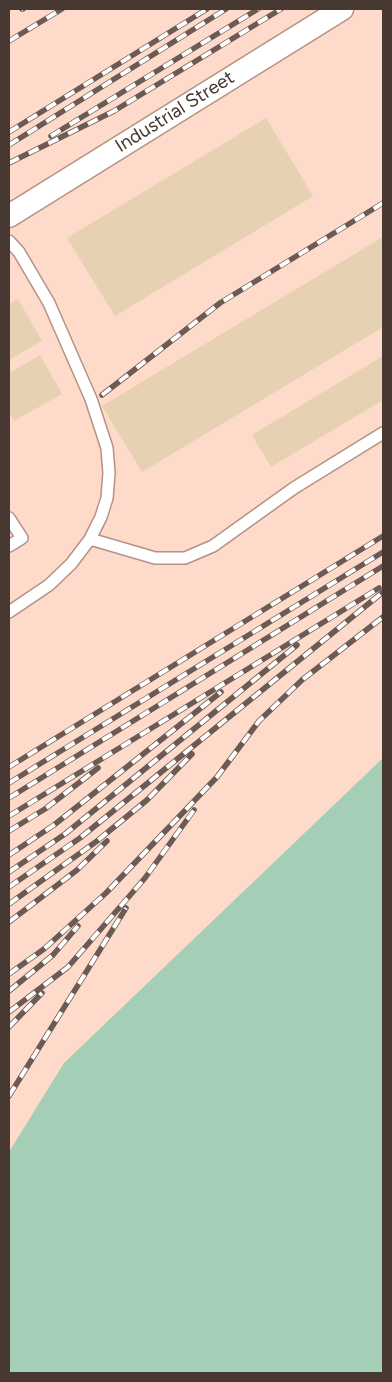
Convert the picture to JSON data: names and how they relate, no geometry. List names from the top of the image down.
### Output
{
  "streets": {
    "street": ["Industrial Street"]
  }
}
